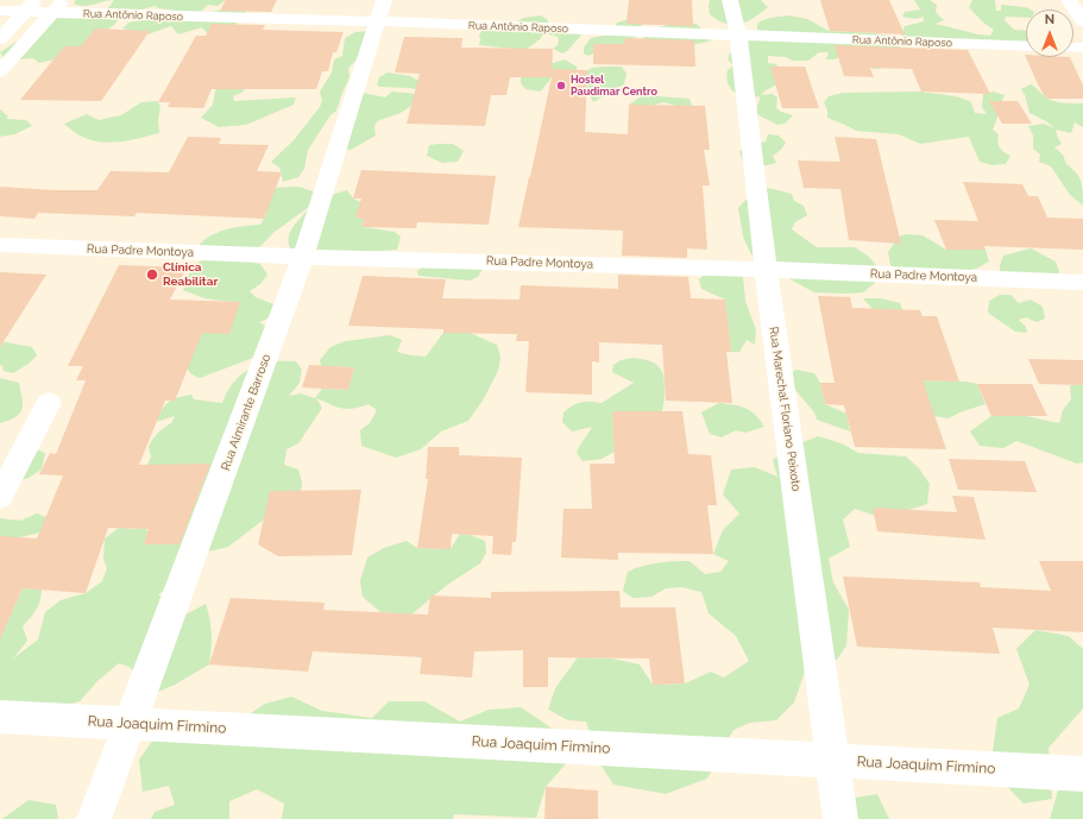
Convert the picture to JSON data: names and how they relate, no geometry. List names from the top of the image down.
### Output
{
  "streets": {
    "street": [
      "Rua Antônio Raposo",
      "Rua Padre Montoya",
      "Rua Marechal Floriano Peixoto",
      "Rua Almirante Barroso",
      "Rua Joaquim Firmino"
    ]
  },
  "crossings": [
    ["Rua Antônio Raposo", "Rua Marechal Floriano Peixoto"],
    ["Rua Antônio Raposo", "Rua Almirante Barroso"],
    ["Rua Padre Montoya", "Rua Marechal Floriano Peixoto"],
    ["Rua Padre Montoya", "Rua Almirante Barroso"],
    ["Rua Marechal Floriano Peixoto", "Rua Joaquim Firmino"],
    ["Rua Almirante Barroso", "Rua Joaquim Firmino"]
  ],
  "places": ["Hostel Paudimar Centro", "Clínica Reabilitar"],
  "north": "top"
}
